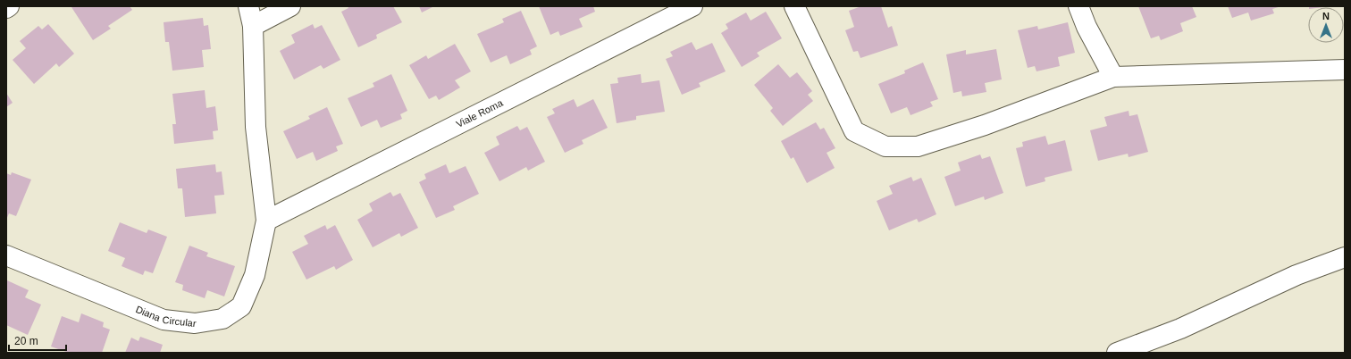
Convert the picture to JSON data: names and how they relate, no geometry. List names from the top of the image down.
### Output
{
  "streets": {
    "street": ["Viale Roma", "Diana Circular"]
  },
  "crossings": [
    ["Viale Roma", "Diana Circular"]
  ],
  "scale_bar": "20 m",
  "north": "top"
}
